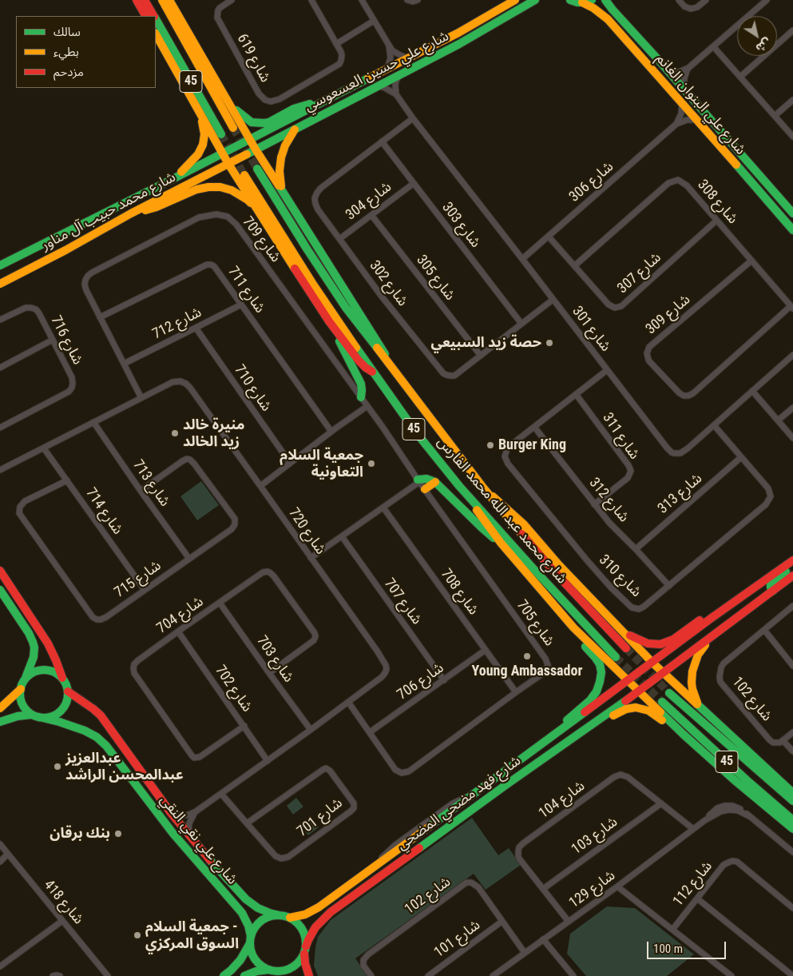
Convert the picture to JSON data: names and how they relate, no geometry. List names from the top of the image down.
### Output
{
  "streets": {
    "street": [
      "شارع 619",
      "شارع علي حسين العسعوسي",
      "45",
      "شارع علي البنوان الغانم",
      "شارع 306",
      "شارع 304",
      "شارع 308",
      "شارع محمد حبيب آل مناور",
      "شارع 303",
      "شارع 709",
      "شارع 307",
      "شارع 305",
      "شارع 302",
      "شارع 711",
      "شارع 309",
      "شارع 712",
      "شارع 301",
      "شارع 716",
      "شارع 710",
      "شارع 311",
      "شارع 713",
      "شارع 313",
      "شارع 312",
      "شارع محمد عبد الله محمد الفارس",
      "شارع 714",
      "شارع 720",
      "شارع 310",
      "شارع 715",
      "شارع 708",
      "شارع 707",
      "شارع 704",
      "شارع 705",
      "شارع 703",
      "شارع 706",
      "شارع 702",
      "شارع 102",
      "شارع 104",
      "شارع فهد مضحي المضحي",
      "شارع 701",
      "شارع 103",
      "شارع علي نقي النقي",
      "شارع 112",
      "شارع 129",
      "شارع 418",
      "شارع 101"
    ]
  },
  "crossings": [
    ["شارع علي حسين العسعوسي", "شارع محمد حبيب آل مناور"],
    ["شارع علي حسين العسعوسي", "شارع 301"],
    ["شارع علي البنوان الغانم", "شارع 306"],
    ["شارع 306", "شارع 307"],
    ["شارع 306", "شارع 301"],
    ["شارع 304", "شارع 303"],
    ["شارع 304", "شارع 305"],
    ["شارع 304", "شارع 302"],
    ["شارع 308", "شارع 307"],
    ["شارع 308", "شارع 309"],
    ["شارع 303", "شارع 302"],
    ["شارع 709", "شارع 711"],
    ["شارع 709", "شارع 712"],
    ["شارع 709", "شارع 720"],
    ["شارع 709", "شارع 705"],
    ["شارع 305", "شارع 302"],
    ["شارع 302", "شارع 301"],
    ["شارع 711", "شارع 712"],
    ["شارع 712", "شارع 710"],
    ["شارع 301", "شارع 310"],
    ["شارع 311", "شارع 312"],
    ["شارع 311", "شارع 310"],
    ["شارع 713", "شارع 720"],
    ["شارع 713", "شارع 715"],
    ["شارع 313", "شارع 312"],
    ["شارع 313", "شارع 310"],
    ["شارع 312", "شارع 310"],
    ["شارع 714", "شارع 720"],
    ["شارع 714", "شارع 715"],
    ["شارع 720", "شارع 705"],
    ["شارع 720", "شارع 703"],
    ["شارع 720", "شارع 702"],
    ["شارع 720", "شارع 701"],
    ["شارع 720", "شارع علي نقي النقي"],
    ["شارع 708", "شارع 705"],
    ["شارع 708", "شارع 706"],
    ["شارع 707", "شارع 706"],
    ["شارع 704", "شارع 703"],
    ["شارع 704", "شارع 702"],
    ["شارع 705", "شارع 706"],
    ["شارع 102", "شارع 129"],
    ["شارع 102", "شارع 101"],
    ["شارع 104", "شارع 103"],
    ["شارع 104", "شارع 129"],
    ["شارع فهد مضحي المضحي", "شارع علي نقي النقي"]
  ],
  "places": [
    "حصة زيد السبيعي",
    "منيرة خالد زيد الخالد",
    "Burger King",
    "جمعية السلام التعاونية",
    "Young Ambassador",
    "عبدالعزيز عبدالمحسن الراشد",
    "بنك برقان",
    "جمعية السلام - السوق المركزي"
  ],
  "legend": ["سالك", "بطيء", "مزدحم"],
  "scale_bar": "100 m",
  "north": "bottom right"
}
